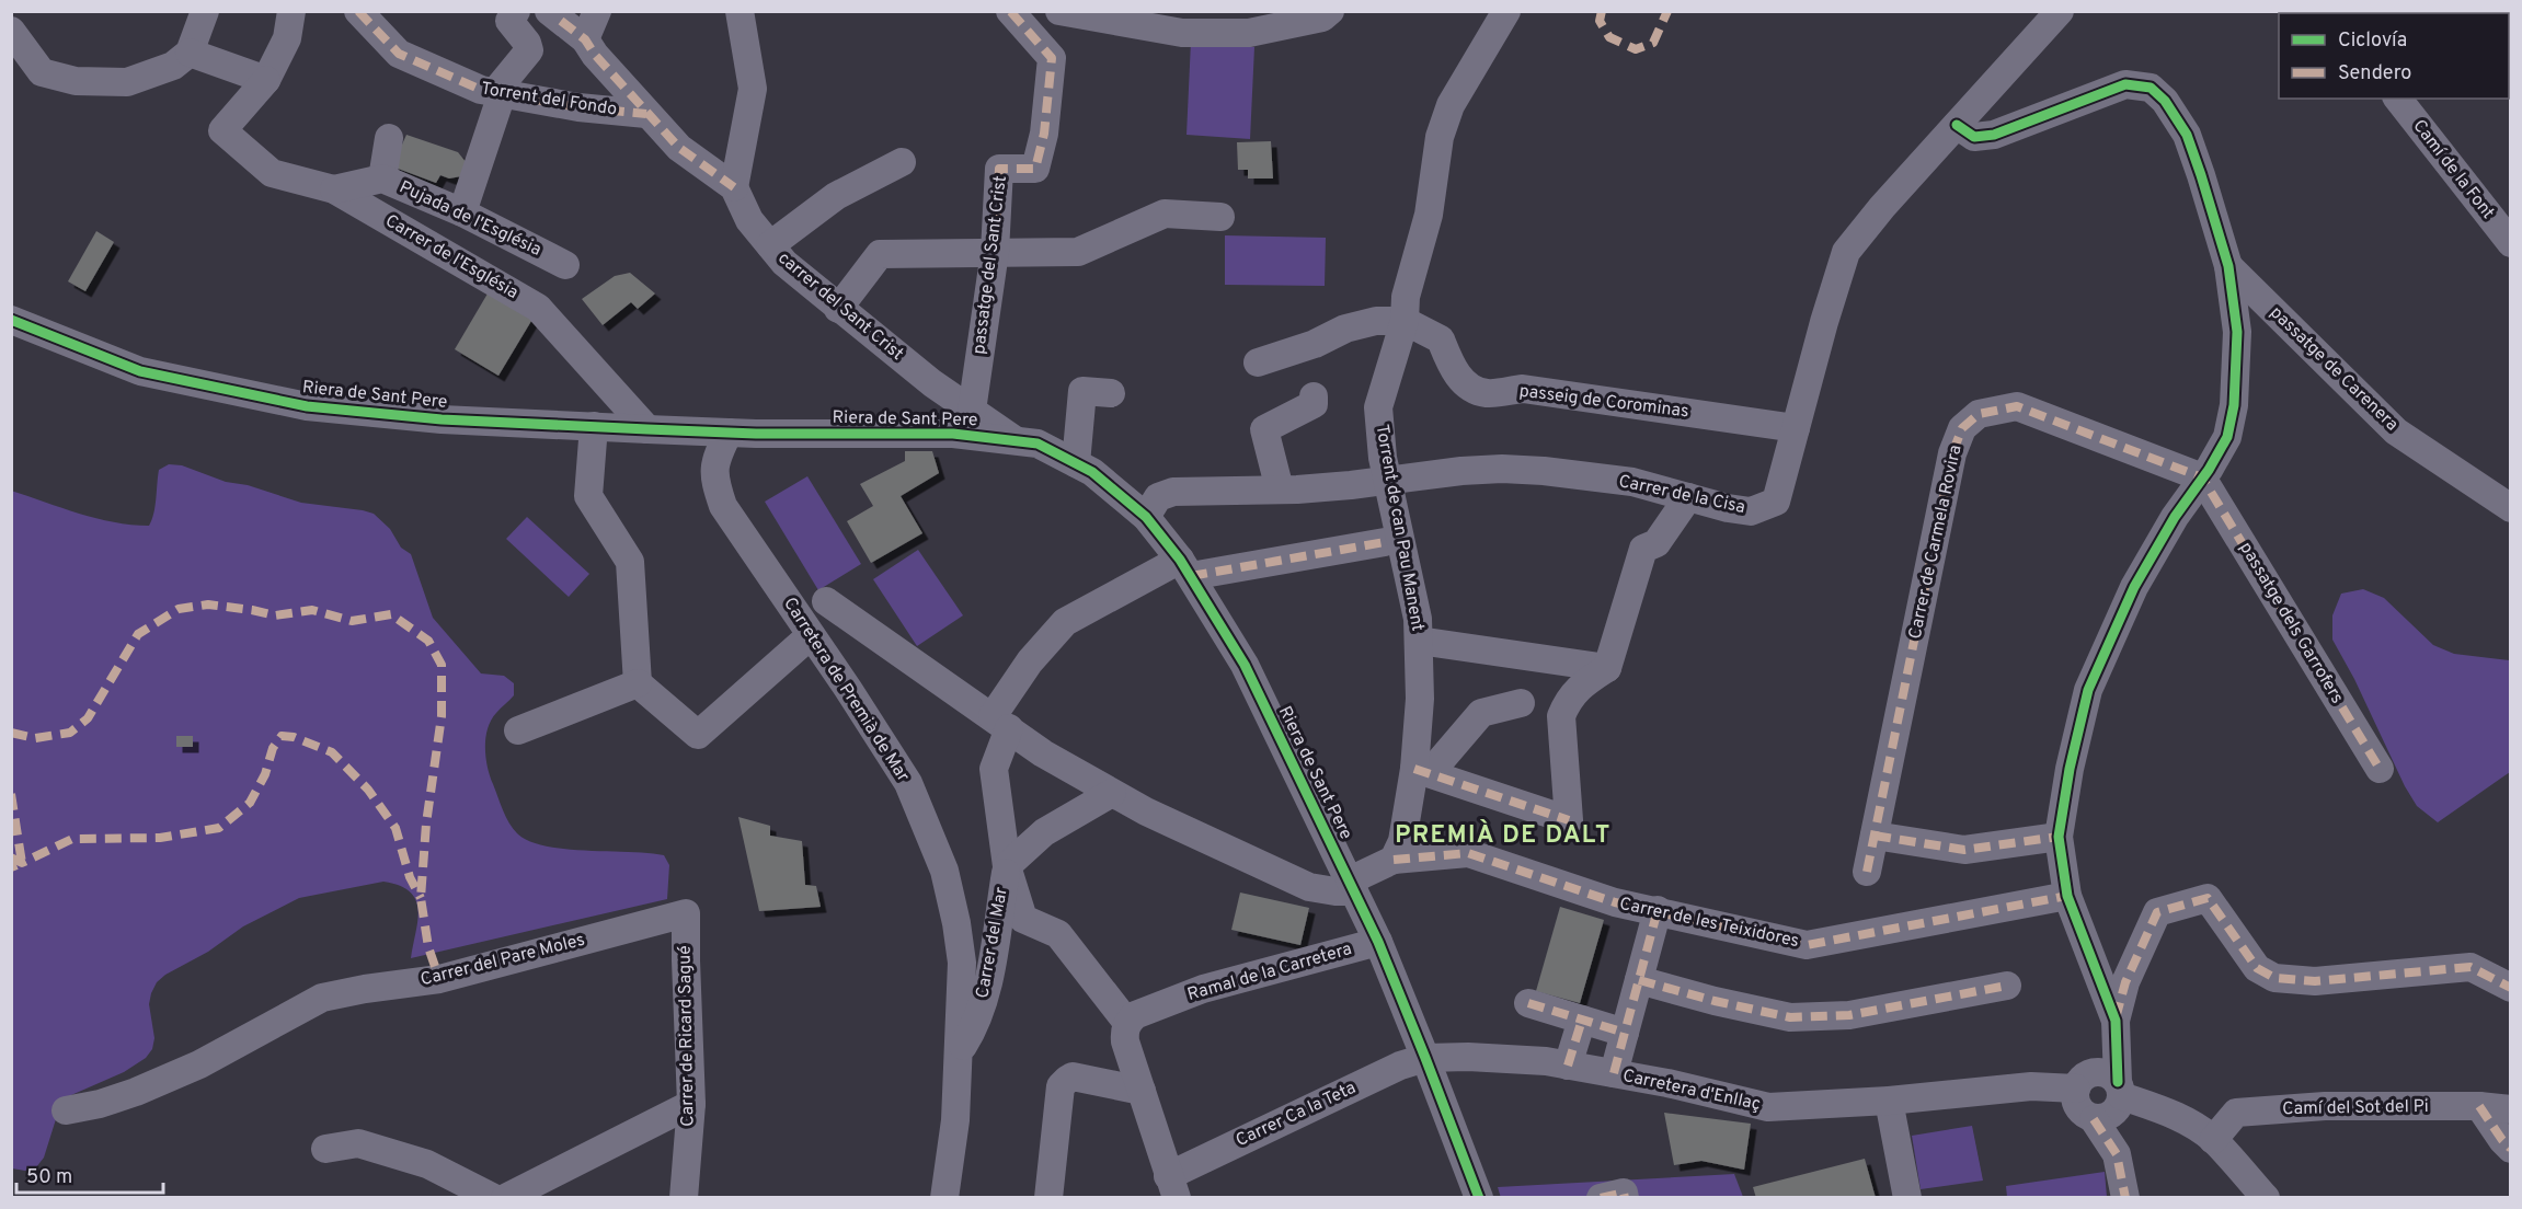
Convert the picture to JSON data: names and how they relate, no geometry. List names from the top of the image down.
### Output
{
  "streets": {
    "street": [
      "Torrent del Fondo",
      "Camí de la Font",
      "Pujada de l'Església",
      "Carrer de l'Església",
      "passatge del Sant Crist",
      "carrer del Sant Crist",
      "passatge de Carenera",
      "Riera de Sant Pere",
      "passeig de Corominas",
      "Carrer de la Cisa",
      "Torrent de can Pau Manent",
      "Carrer de Carmela Rovira",
      "passatge dels Garrofers",
      "Carretera de Premià de Mar",
      "Carrer de les Teixidores",
      "Carrer del Mar",
      "Carrer del Pare Moles",
      "Ramal de la Carretera",
      "Carrer de Ricard Sagué",
      "Carretera d'Enllaç",
      "Camí del Sot del Pi",
      "Carrer Ca la Teta"
    ]
  },
  "crossings": [
    ["Torrent del Fondo", "carrer del Sant Crist"],
    ["Pujada de l'Església", "Carrer de l'Església"],
    ["Carrer de l'Església", "Riera de Sant Pere"],
    ["passatge del Sant Crist", "carrer del Sant Crist"],
    ["carrer del Sant Crist", "Riera de Sant Pere"],
    ["Riera de Sant Pere", "Carrer de la Cisa"],
    ["Riera de Sant Pere", "Carretera de Premià de Mar"],
    ["Riera de Sant Pere", "Carrer del Mar"],
    ["Riera de Sant Pere", "Ramal de la Carretera"],
    ["Riera de Sant Pere", "Carretera d'Enllaç"],
    ["Riera de Sant Pere", "Carrer Ca la Teta"],
    ["passeig de Corominas", "Carrer de la Cisa"],
    ["passeig de Corominas", "Torrent de can Pau Manent"],
    ["Carrer de la Cisa", "Torrent de can Pau Manent"],
    ["Torrent de can Pau Manent", "Carrer de les Teixidores"],
    ["Carrer de Carmela Rovira", "passatge dels Garrofers"],
    ["Carretera de Premià de Mar", "Carrer del Mar"],
    ["Carrer del Pare Moles", "Carrer de Ricard Sagué"],
    ["Carretera d'Enllaç", "Carrer Ca la Teta"]
  ],
  "districts": ["PREMIÀ DE DALT"],
  "legend": ["Ciclovía", "Sendero"],
  "scale_bar": "50 m"
}
